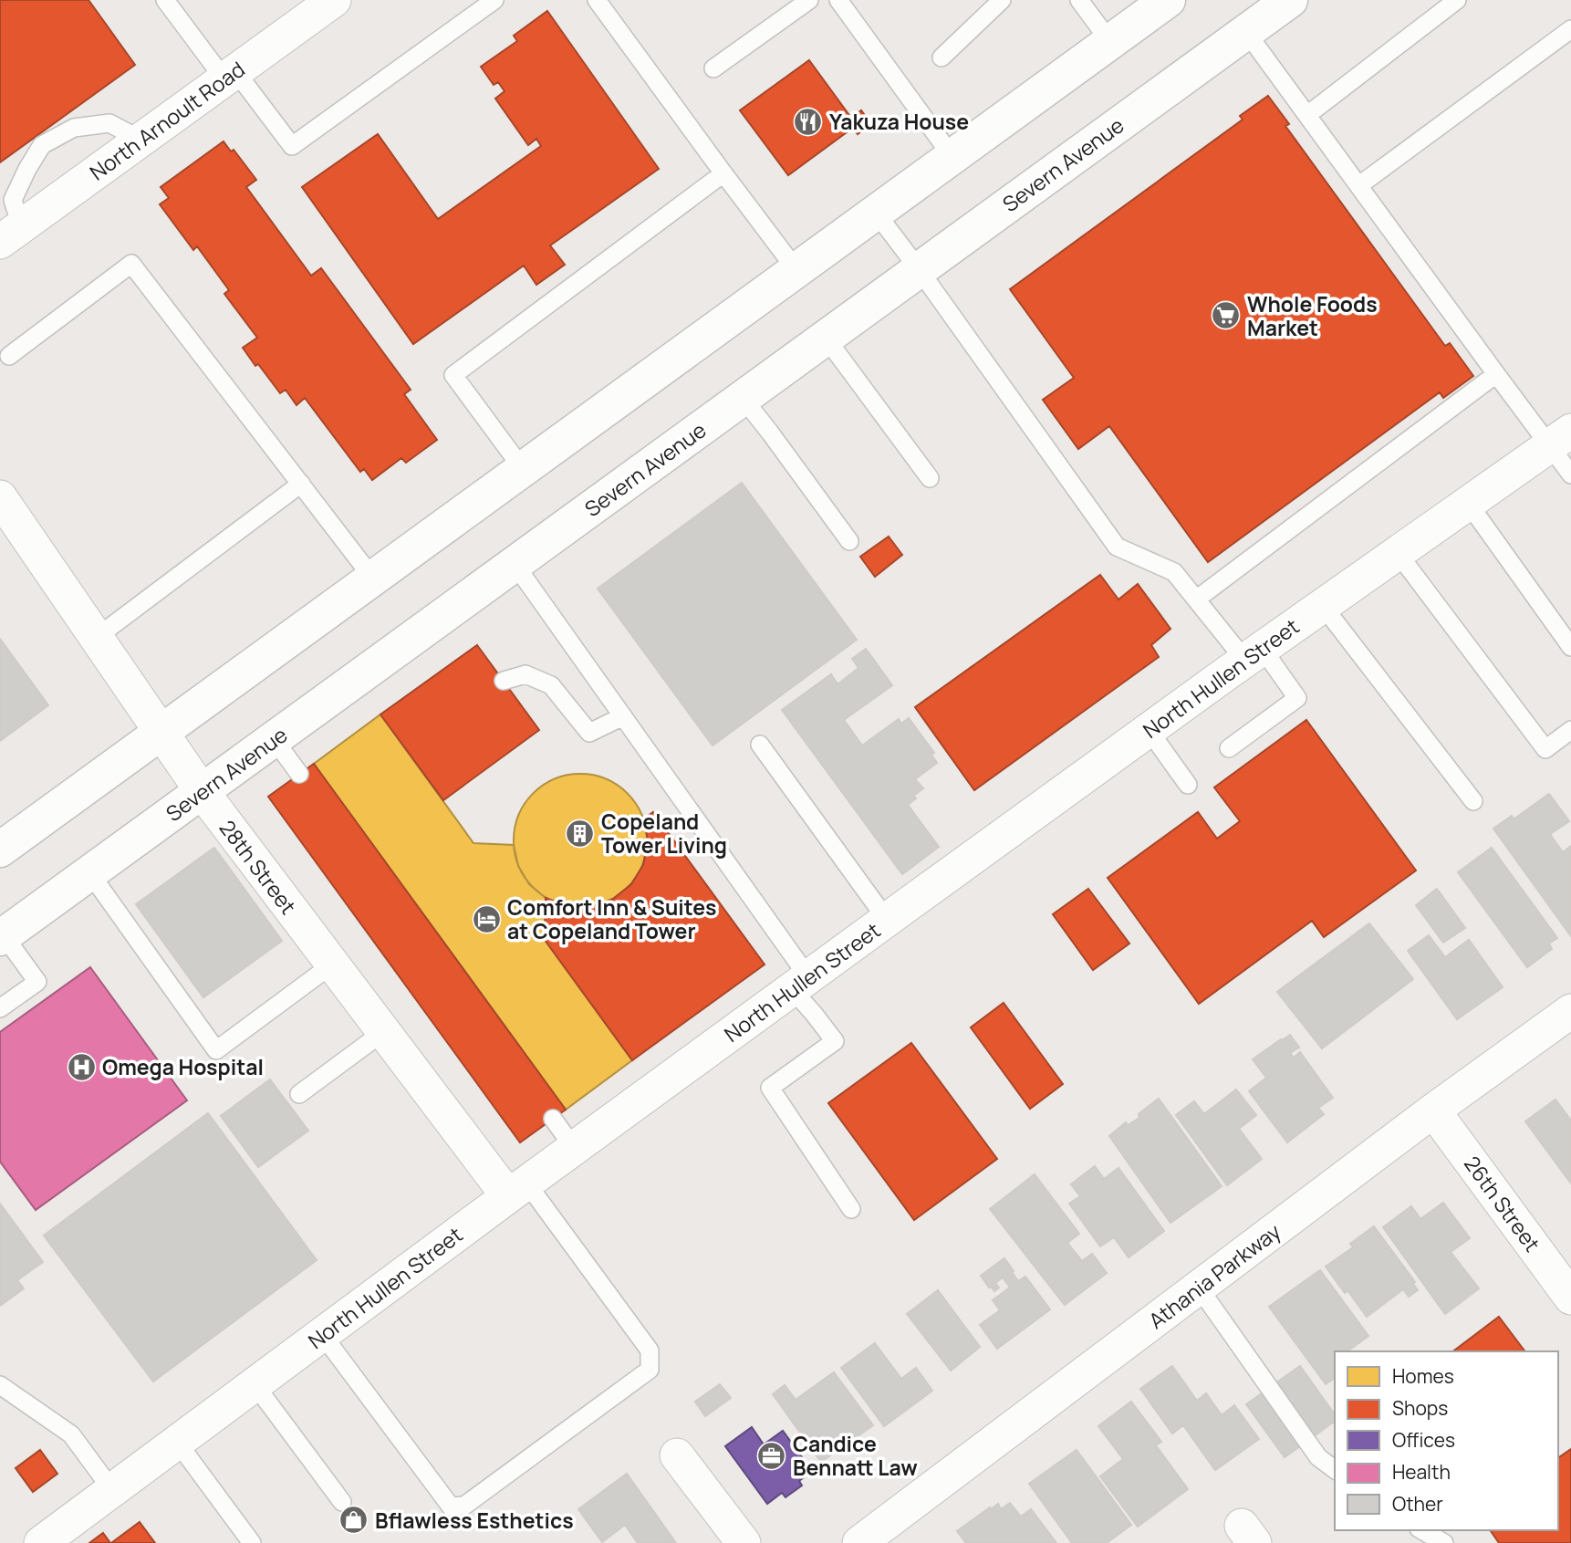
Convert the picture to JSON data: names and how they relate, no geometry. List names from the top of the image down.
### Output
{
  "streets": {
    "street": [
      "North Arnoult Road",
      "Severn Avenue",
      "North Hullen Street",
      "28th Street",
      "26th Street",
      "Athania Parkway"
    ]
  },
  "crossings": [
    ["Severn Avenue", "28th Street"],
    ["North Hullen Street", "28th Street"],
    ["26th Street", "Athania Parkway"]
  ],
  "places": {
    "restaurant": ["Yakuza House"],
    "supermarket": ["Whole Foods Market"],
    "building": ["Copeland Tower Living"],
    "hotel": ["Comfort Inn & Suites at Copeland Tower"],
    "hospital": ["Omega Hospital"],
    "office": ["Candice Bennatt Law"],
    "shop": ["Bflawless Esthetics"]
  },
  "legend": [
    "Homes",
    "Shops",
    "Offices",
    "Health",
    "Other"
  ]
}
